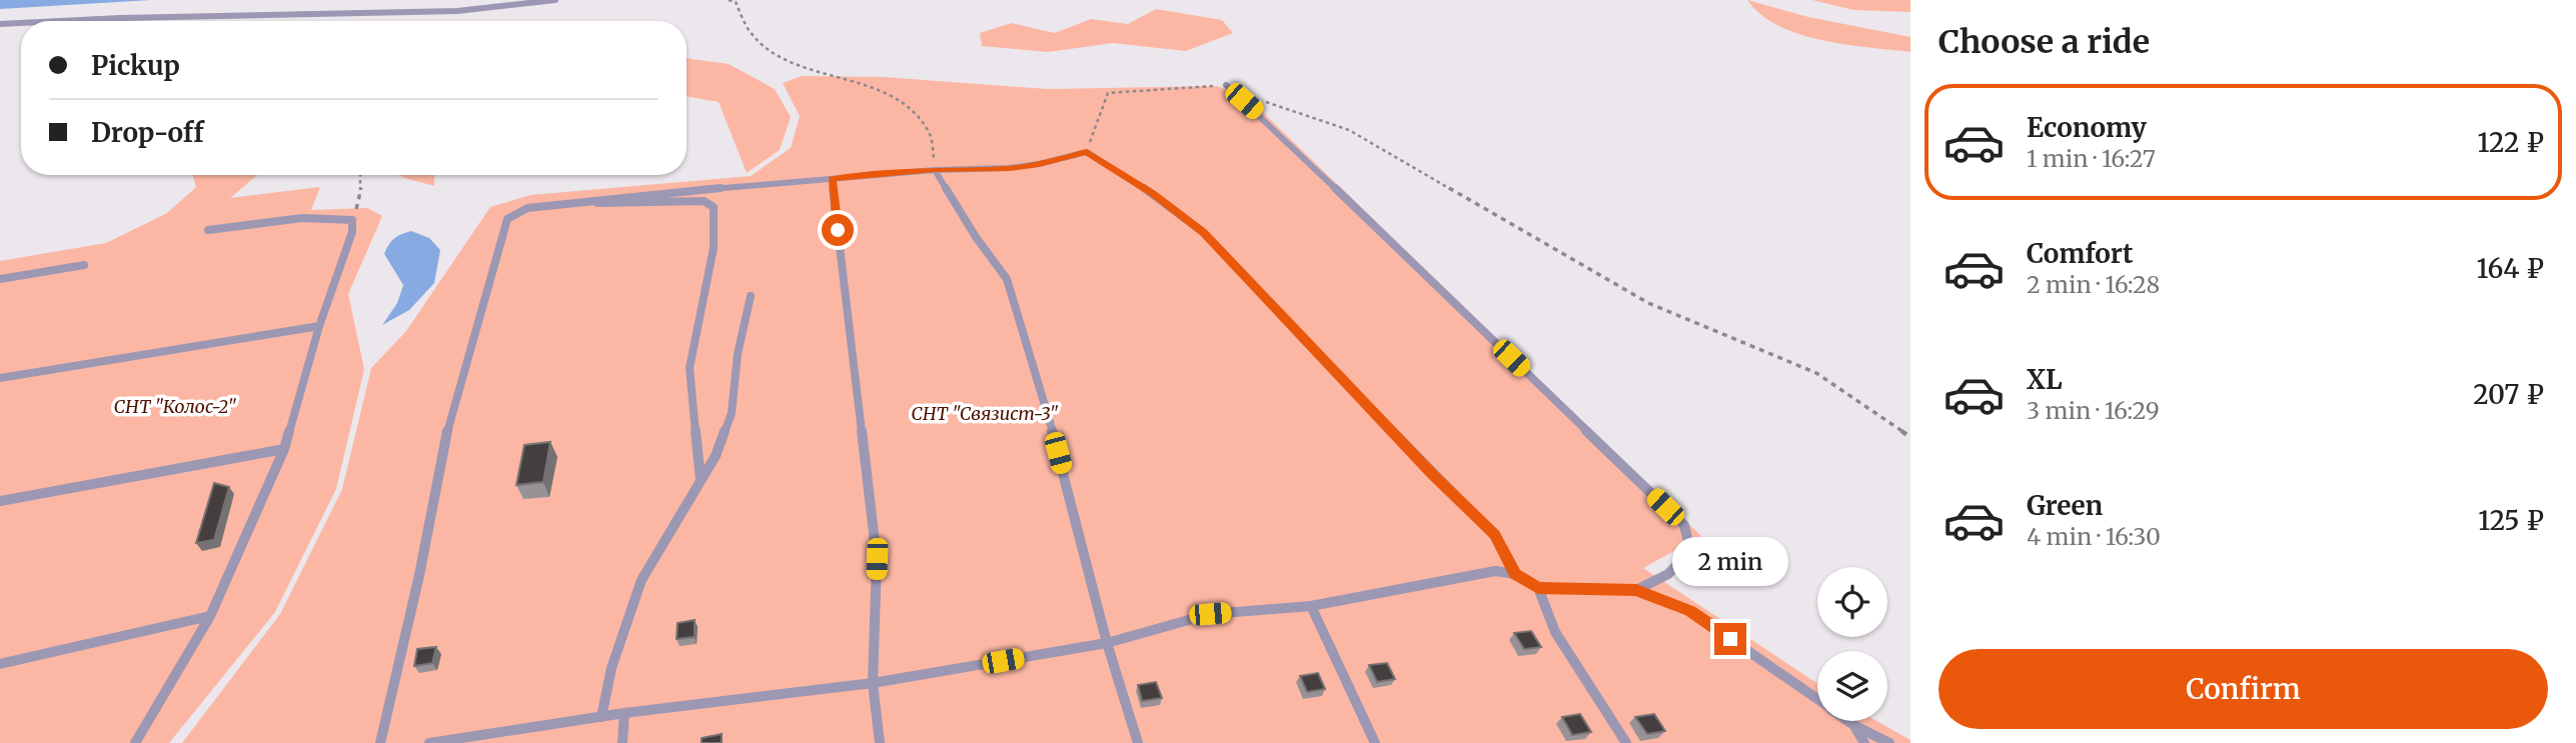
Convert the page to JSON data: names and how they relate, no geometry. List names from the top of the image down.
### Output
{
  "parks": ["СНТ \"Колос-2\"", "СНТ \"Связист-3\""],
  "page": {
    "heading": "Choose a ride",
    "banner": ["Pickup", "Drop-off"],
    "list": [
      {
        "name": "Economy",
        "note": "1 min · 16:27",
        "value": "122 ₽"
      },
      {
        "name": "Comfort",
        "note": "2 min · 16:28",
        "value": "164 ₽"
      },
      {
        "name": "XL",
        "note": "3 min · 16:29",
        "value": "207 ₽"
      },
      {
        "name": "Green",
        "note": "4 min · 16:30",
        "value": "125 ₽"
      }
    ],
    "bubble": "2 min",
    "buttons": "Confirm"
  }
}
